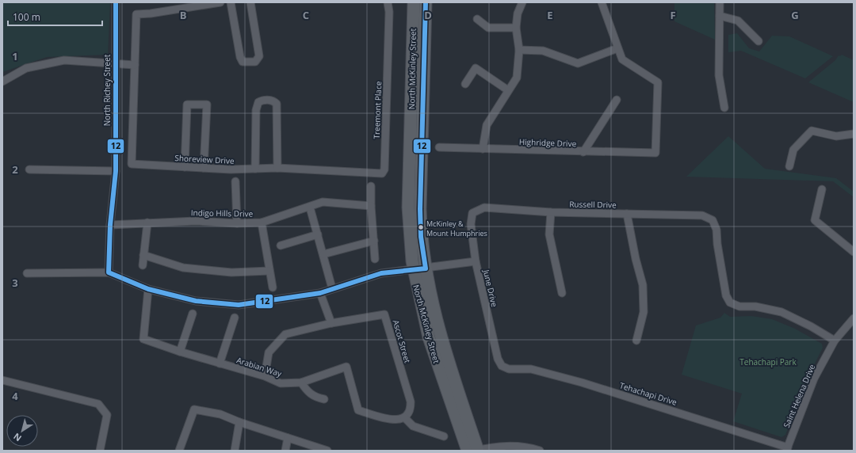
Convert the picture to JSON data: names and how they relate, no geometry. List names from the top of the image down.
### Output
{
  "streets": {
    "main road": ["North McKinley Street"],
    "street": [
      "North Richey Street",
      "Treemont Place",
      "Highridge Drive",
      "Shoreview Drive",
      "Russell Drive",
      "Indigo Hills Drive",
      "June Drive",
      "Ascot Street",
      "Arabian Way",
      "Tehachapi Drive",
      "Saint Helena Drive"
    ]
  },
  "crossings": [
    ["North Richey Street", "Indigo Hills Drive"],
    ["Treemont Place", "Shoreview Drive"],
    ["Russell Drive", "June Drive"],
    ["Russell Drive", "Saint Helena Drive"],
    ["June Drive", "Tehachapi Drive"],
    ["Ascot Street", "Arabian Way"],
    ["Tehachapi Drive", "Saint Helena Drive"]
  ],
  "parks": ["Tehachapi Park"],
  "places": ["McKinley & Mount Humphries"],
  "lines": ["transit line 12"],
  "scale_bar": "100 m",
  "north": "bottom left",
  "grid": {
    "columns": [
      "B",
      "C",
      "D",
      "E",
      "F",
      "G"
    ],
    "rows": [
      "1",
      "2",
      "3",
      "4"
    ]
  }
}
